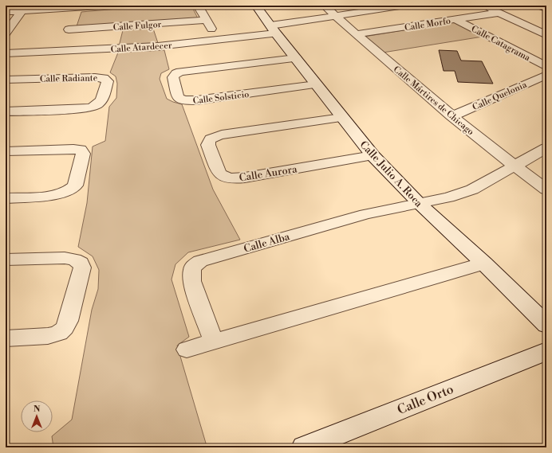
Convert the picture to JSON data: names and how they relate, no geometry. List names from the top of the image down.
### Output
{
  "streets": {
    "street": [
      "Calle Morfo",
      "Calle Fulgor",
      "Calle Catagrama",
      "Calle Atardecer",
      "Calle Radiante",
      "Calle Quelonia",
      "Calle Solsticio",
      "Calle Mártires de Chicago",
      "Calle Aurora",
      "Calle Julio A. Roca",
      "Calle Alba",
      "Calle Orto"
    ]
  },
  "crossings": [
    ["Calle Morfo", "Calle Catagrama"],
    ["Calle Morfo", "Calle Mártires de Chicago"],
    ["Calle Atardecer", "Calle Mártires de Chicago"],
    ["Calle Atardecer", "Calle Julio A. Roca"],
    ["Calle Quelonia", "Calle Mártires de Chicago"],
    ["Calle Solsticio", "Calle Julio A. Roca"],
    ["Calle Mártires de Chicago", "Calle Alba"],
    ["Calle Aurora", "Calle Julio A. Roca"],
    ["Calle Julio A. Roca", "Calle Alba"]
  ],
  "north": "top"
}
